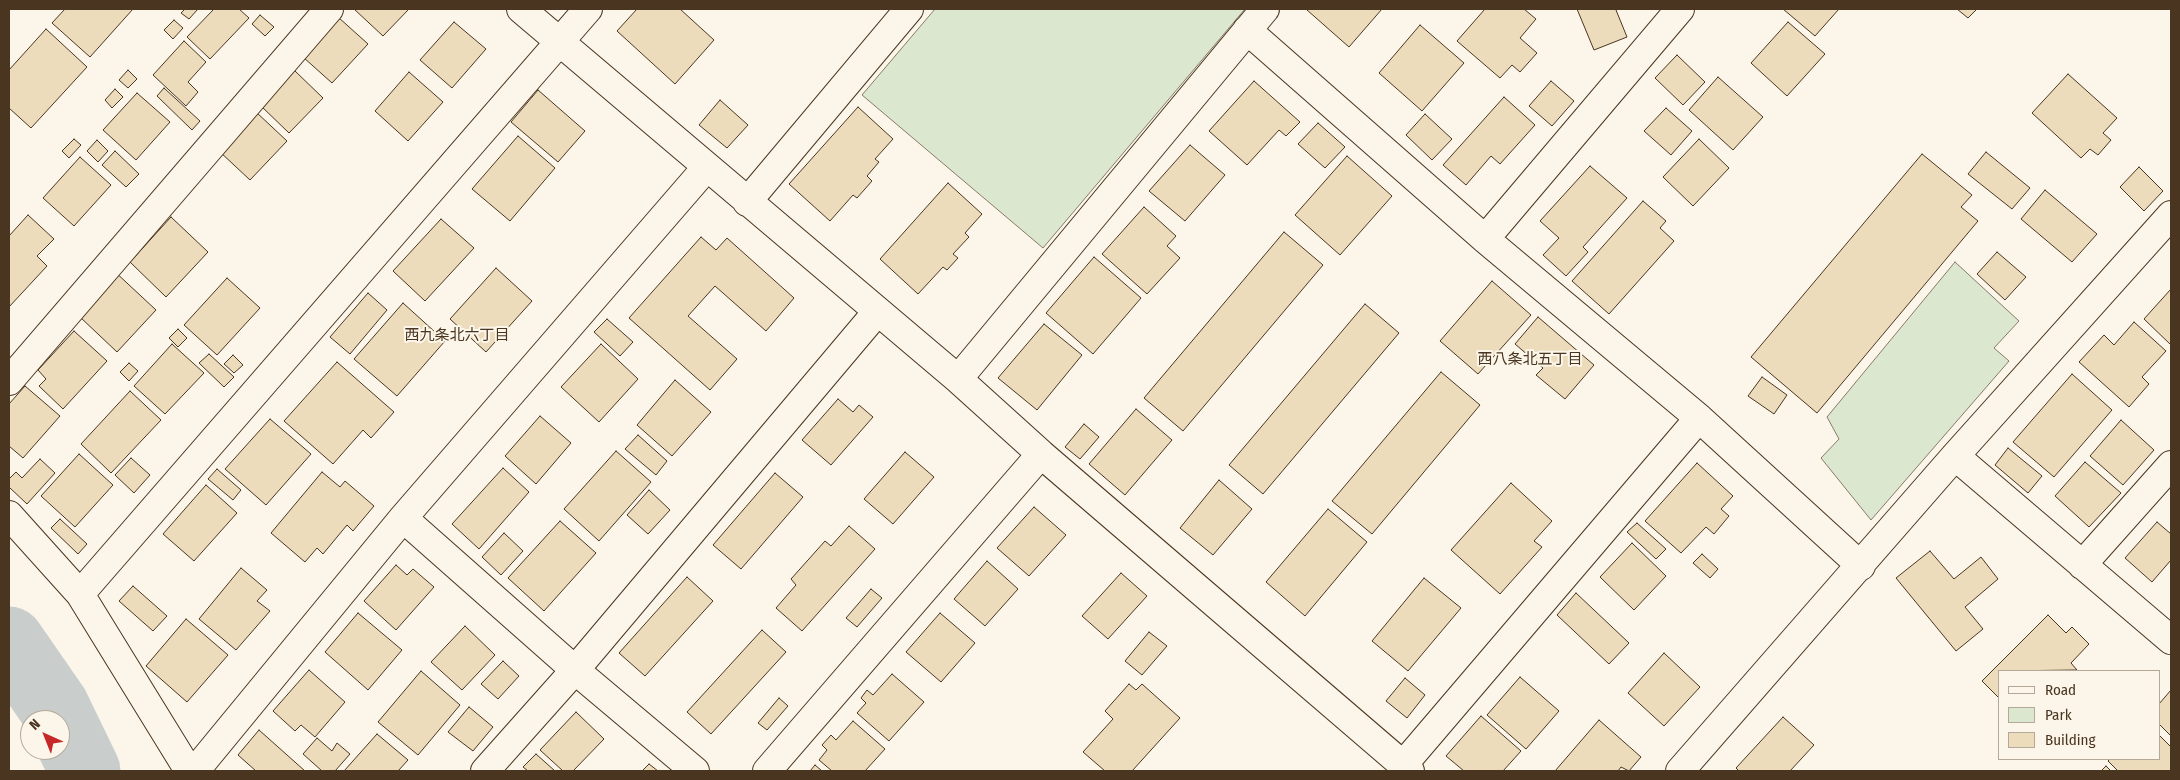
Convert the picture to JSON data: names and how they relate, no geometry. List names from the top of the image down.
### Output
{
  "districts": ["西九条北六丁目", "西八条北五丁目"],
  "legend": ["Road", "Park", "Building"],
  "north": "top left"
}
